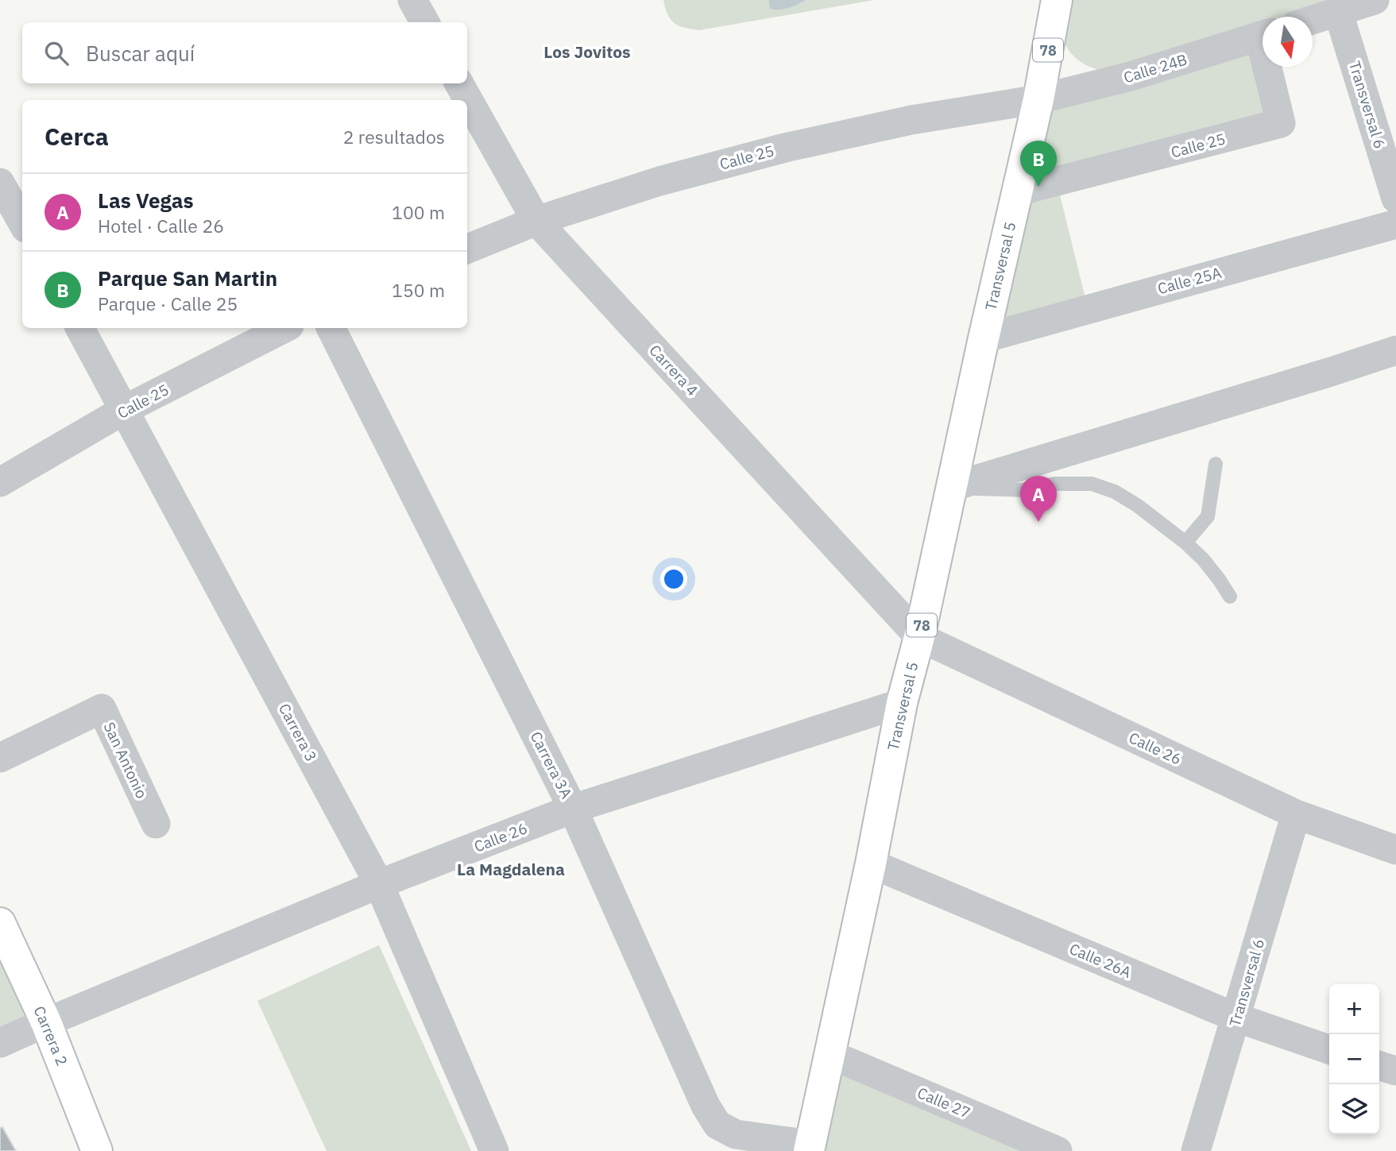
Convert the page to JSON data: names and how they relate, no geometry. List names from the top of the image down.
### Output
{
  "streets": {
    "main road": ["78", "Transversal 5", "Carrera 2"],
    "street": [
      "Calle 24B",
      "Transversal 6",
      "Calle 25",
      "Calle 25A",
      "Carrera 4",
      "Carrera 3",
      "Calle 26",
      "San Antonio",
      "Carrera 3A",
      "Calle 26A",
      "Calle 27"
    ]
  },
  "crossings": [
    ["78", "Calle 24B"],
    ["78", "Calle 25"],
    ["78", "Transversal 5"],
    ["Calle 24B", "Calle 25"],
    ["Calle 24B", "Transversal 5"],
    ["Transversal 6", "Calle 26"],
    ["Transversal 6", "Calle 26A"],
    ["Calle 25", "Transversal 5"],
    ["Calle 25", "Carrera 4"],
    ["Calle 25", "Carrera 3"],
    ["Transversal 5", "Calle 25A"],
    ["Transversal 5", "Carrera 4"],
    ["Transversal 5", "Calle 26"],
    ["Transversal 5", "Carrera 3A"],
    ["Transversal 5", "Calle 26A"],
    ["Transversal 5", "Calle 27"],
    ["Carrera 4", "Calle 26"],
    ["Carrera 3", "Calle 26"],
    ["Calle 26", "Carrera 3A"],
    ["Calle 26", "Carrera 2"]
  ],
  "districts": ["Los Jovitos", "La Magdalena"],
  "north": "bottom",
  "page": {
    "search": "Buscar aquí",
    "heading": ["Cerca", "2 resultados"],
    "pins": ["B", "A"],
    "list": [
      {
        "mark": "A",
        "name": "Las Vegas",
        "note": "Hotel · Calle 26",
        "value": "100 m"
      },
      {
        "mark": "B",
        "name": "Parque San Martin",
        "note": "Parque · Calle 25",
        "value": "150 m"
      }
    ],
    "map_buttons": ["+", "−"]
  }
}
